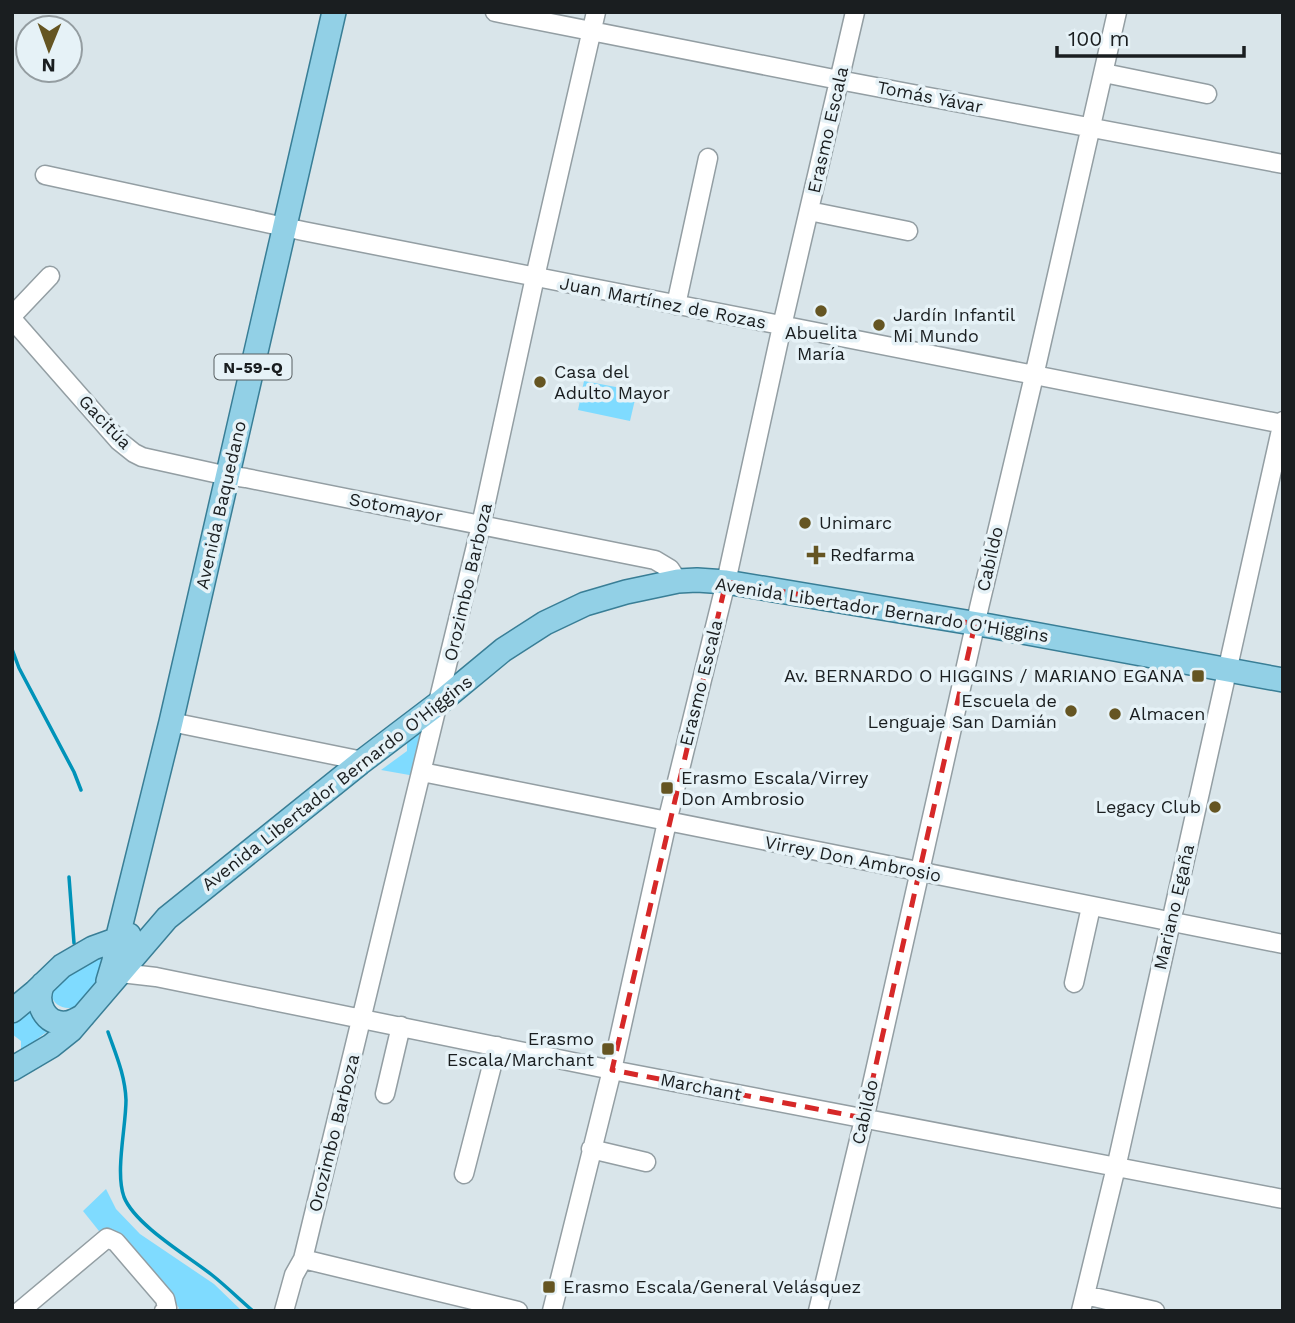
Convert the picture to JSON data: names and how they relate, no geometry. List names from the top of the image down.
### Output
{
  "streets": {
    "main road": ["N-59-Q", "Avenida Baquedano", "Avenida Libertador Bernardo O'Higgins"],
    "street": [
      "Tomás Yávar",
      "Erasmo Escala",
      "Juan Martínez de Rozas",
      "Gacitúa",
      "Sotomayor",
      "Cabildo",
      "Orozimbo Barboza",
      "Virrey Don Ambrosio",
      "Mariano Egaña",
      "Marchant"
    ]
  },
  "crossings": [
    ["Tomás Yávar", "Erasmo Escala"],
    ["Tomás Yávar", "Cabildo"],
    ["Tomás Yávar", "Orozimbo Barboza"],
    ["Erasmo Escala", "Juan Martínez de Rozas"],
    ["Erasmo Escala", "Avenida Libertador Bernardo O'Higgins"],
    ["Erasmo Escala", "Virrey Don Ambrosio"],
    ["Erasmo Escala", "Marchant"],
    ["Juan Martínez de Rozas", "Avenida Baquedano"],
    ["Juan Martínez de Rozas", "Cabildo"],
    ["Juan Martínez de Rozas", "Orozimbo Barboza"],
    ["Juan Martínez de Rozas", "Mariano Egaña"],
    ["Gacitúa", "Avenida Baquedano"],
    ["Gacitúa", "Sotomayor"],
    ["Avenida Baquedano", "Sotomayor"],
    ["Avenida Baquedano", "Avenida Libertador Bernardo O'Higgins"],
    ["Sotomayor", "Orozimbo Barboza"],
    ["Sotomayor", "Avenida Libertador Bernardo O'Higgins"],
    ["Cabildo", "Avenida Libertador Bernardo O'Higgins"],
    ["Cabildo", "Virrey Don Ambrosio"],
    ["Cabildo", "Marchant"],
    ["Orozimbo Barboza", "Avenida Libertador Bernardo O'Higgins"],
    ["Orozimbo Barboza", "Virrey Don Ambrosio"],
    ["Orozimbo Barboza", "Marchant"],
    ["Avenida Libertador Bernardo O'Higgins", "Mariano Egaña"],
    ["Avenida Libertador Bernardo O'Higgins", "Marchant"],
    ["Virrey Don Ambrosio", "Mariano Egaña"],
    ["Mariano Egaña", "Marchant"]
  ],
  "places": {
    "other": [
      "Abuelita María",
      "Jardín Infantil Mi Mundo",
      "Casa del Adulto Mayor",
      "Unimarc",
      "Escuela de Lenguaje San Damián",
      "Almacen",
      "Legacy Club"
    ],
    "health": ["Redfarma"],
    "transit": [
      "Av. BERNARDO O HIGGINS / MARIANO EGANA",
      "Erasmo Escala/Virrey Don Ambrosio",
      "Erasmo Escala/Marchant",
      "Erasmo Escala/General Velásquez"
    ]
  },
  "scale_bar": "100 m",
  "north": "bottom"
}
